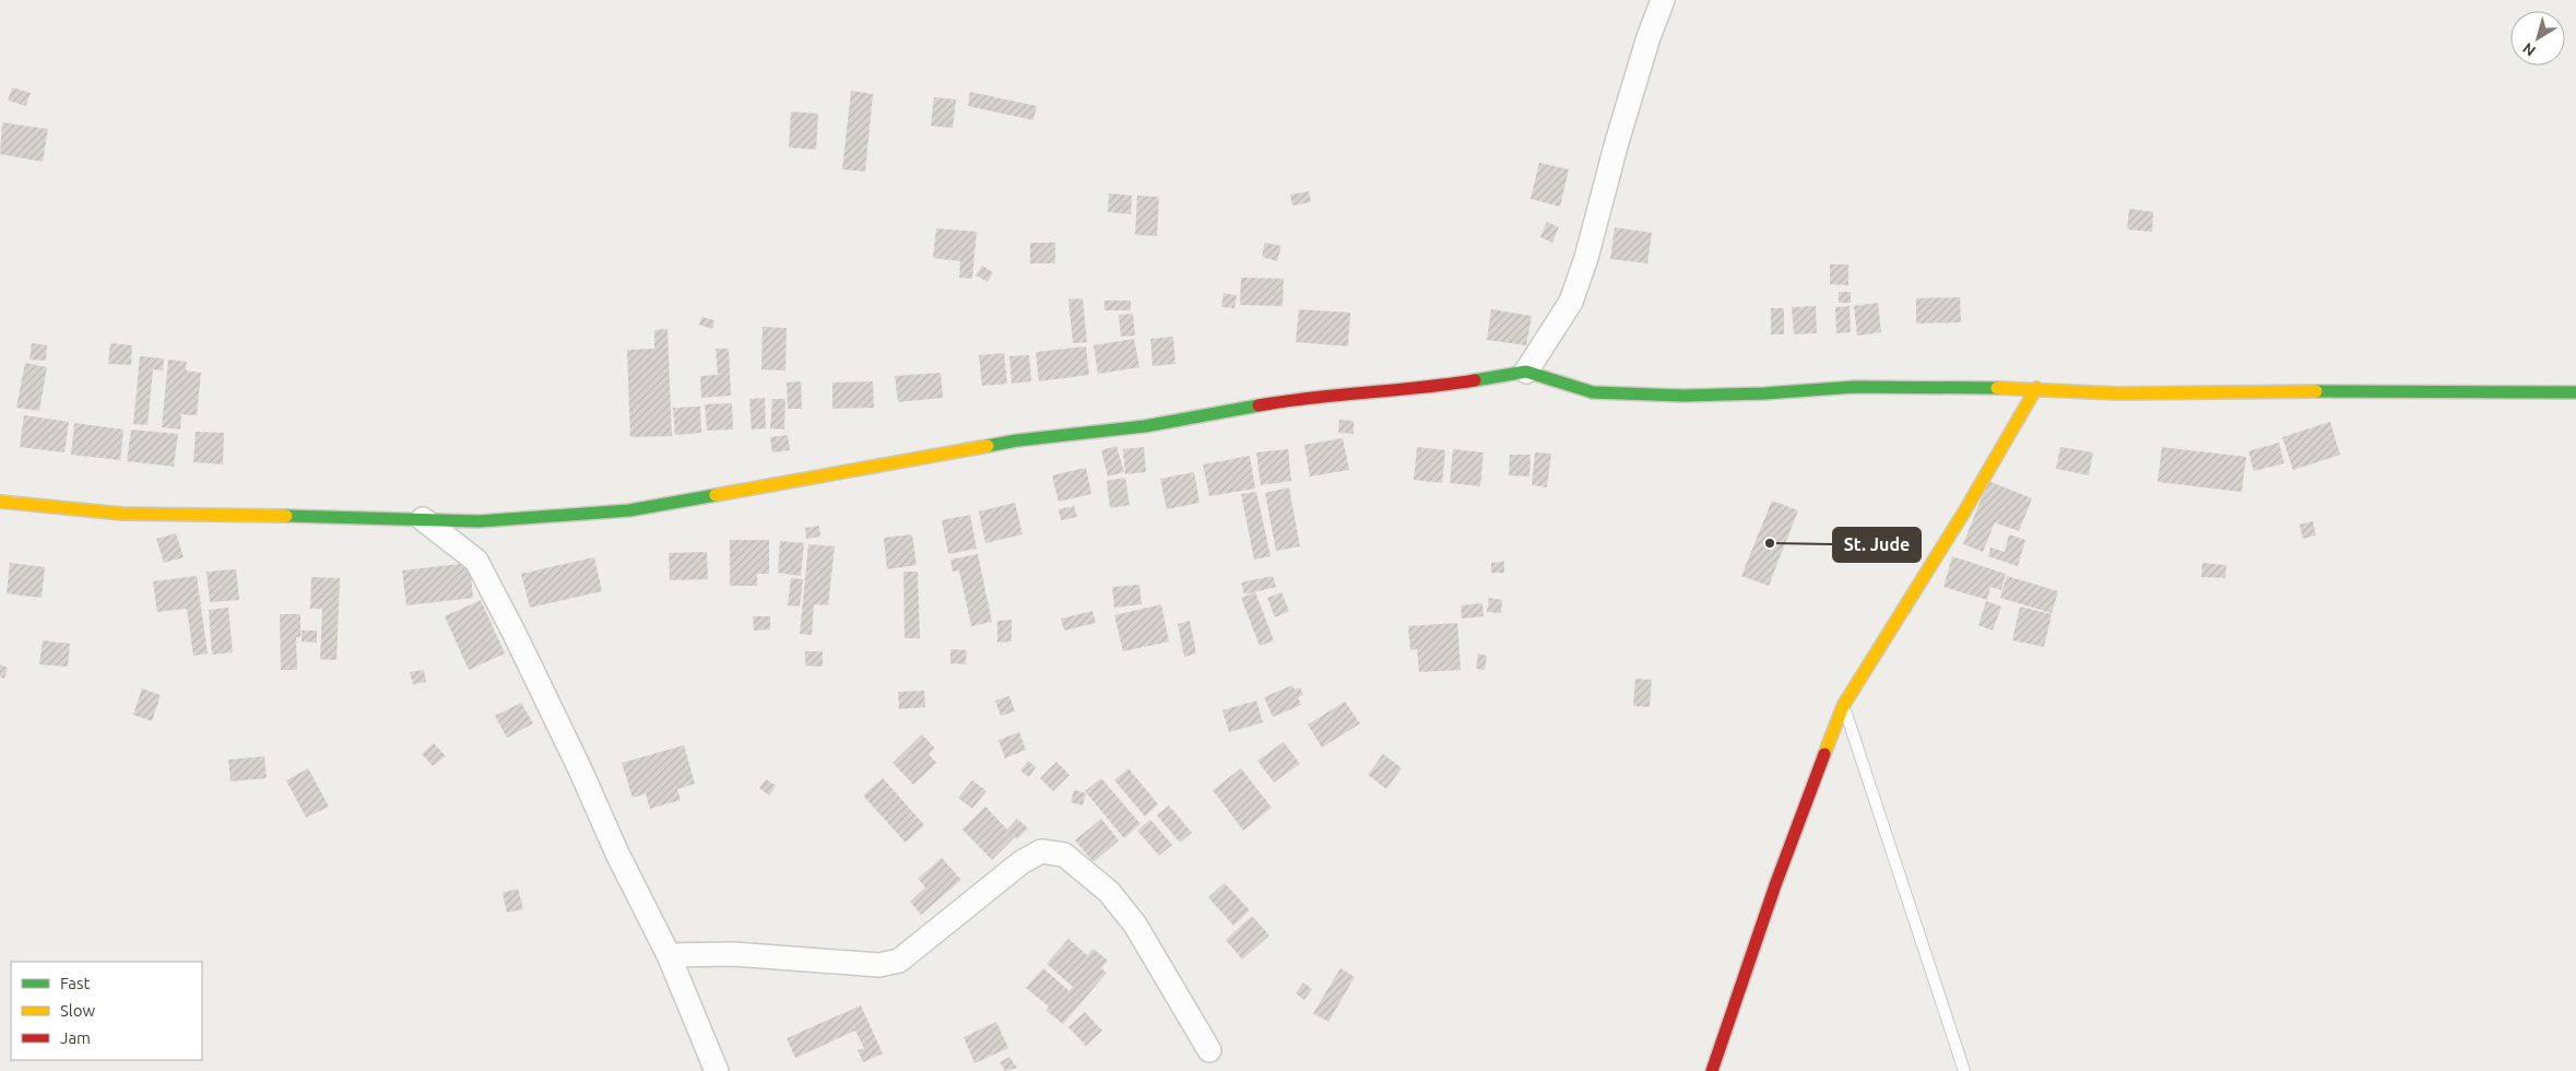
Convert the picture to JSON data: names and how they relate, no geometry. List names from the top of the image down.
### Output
{
  "places": ["St. Jude"],
  "legend": ["Fast", "Slow", "Jam"],
  "north": "bottom left"
}
